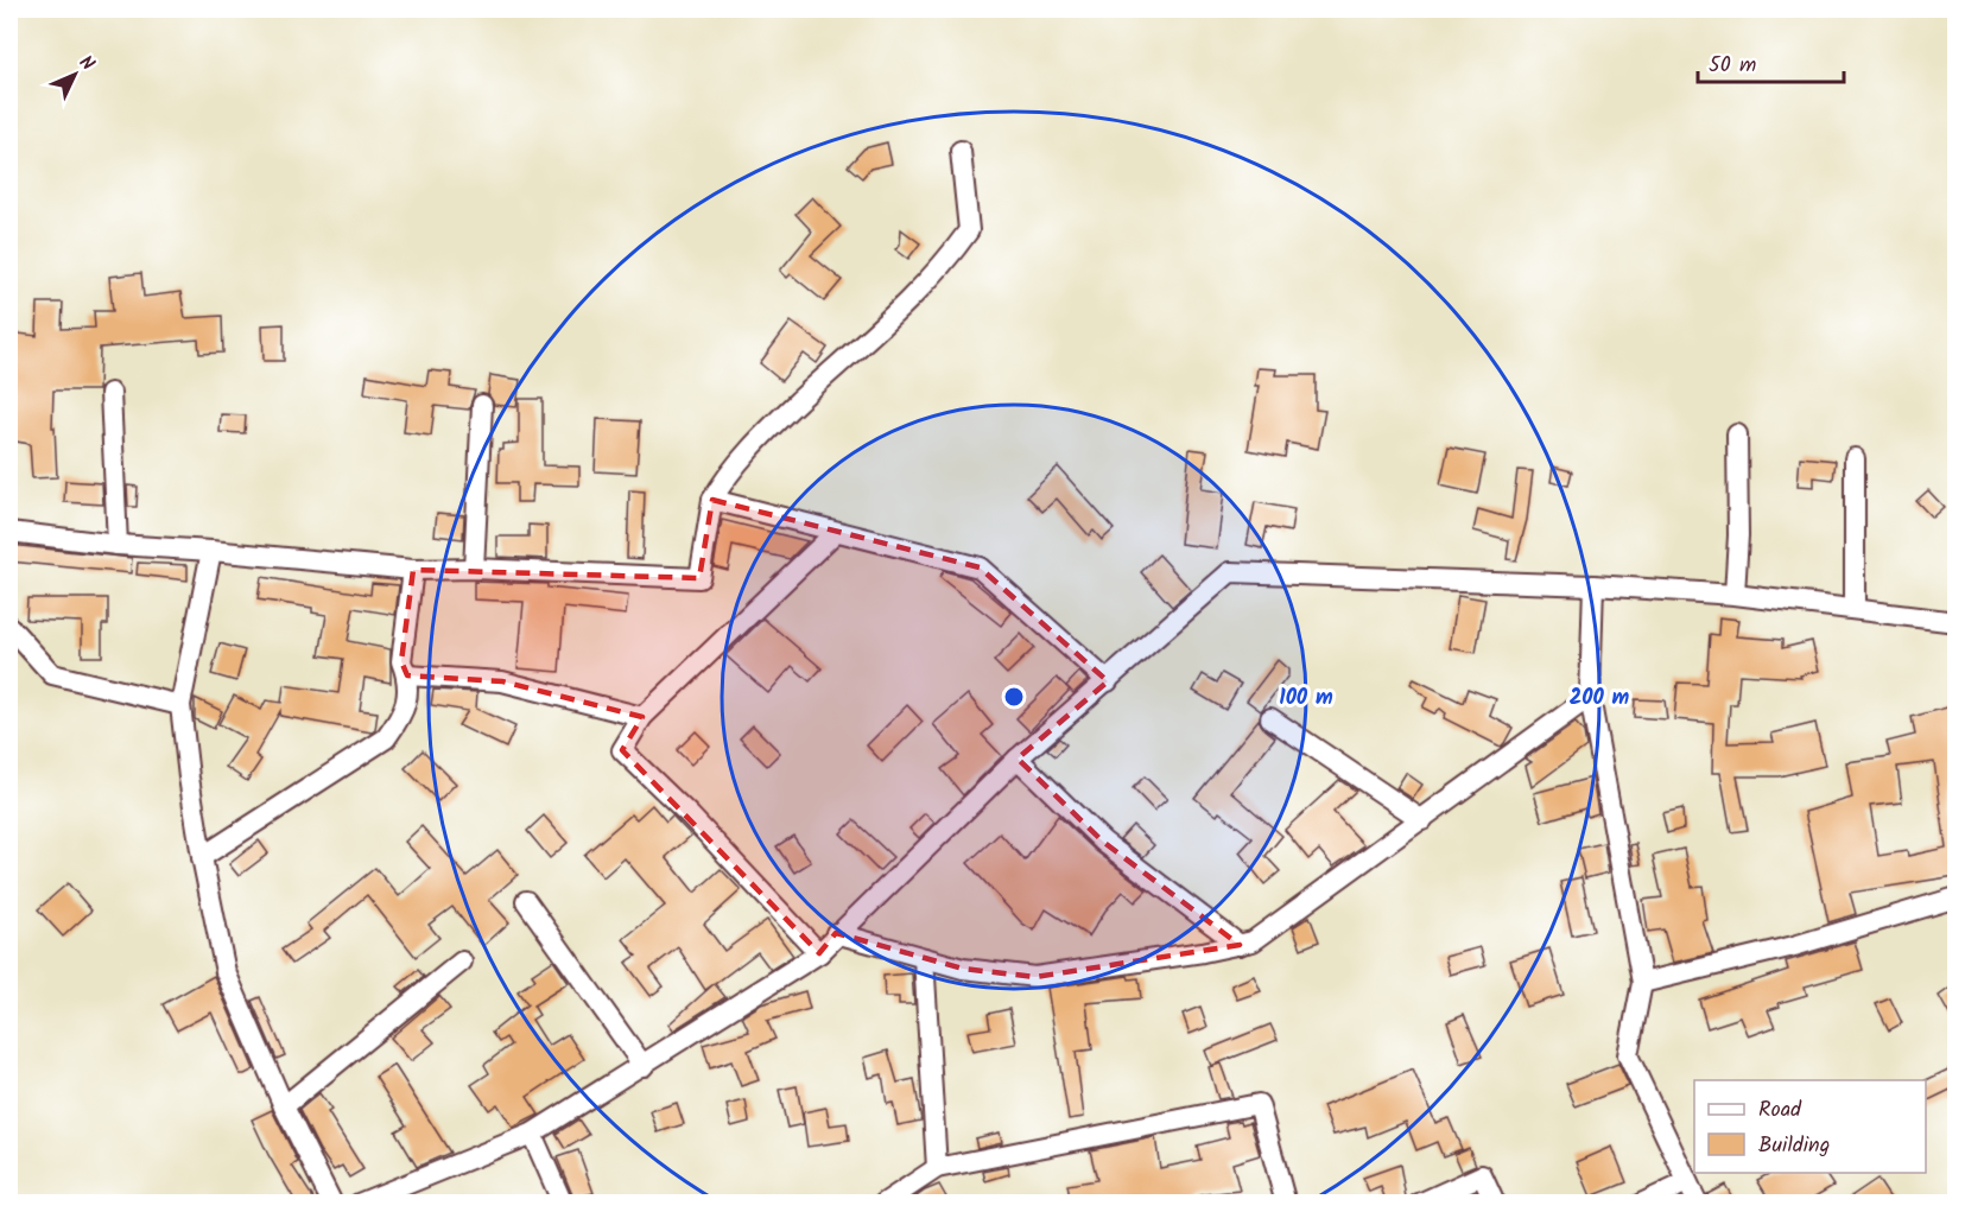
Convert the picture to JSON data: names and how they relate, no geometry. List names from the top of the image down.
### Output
{
  "legend": ["Road", "Building"],
  "scale_bar": "50 m",
  "north": "top right",
  "rings": ["100 m", "200 m"]
}
